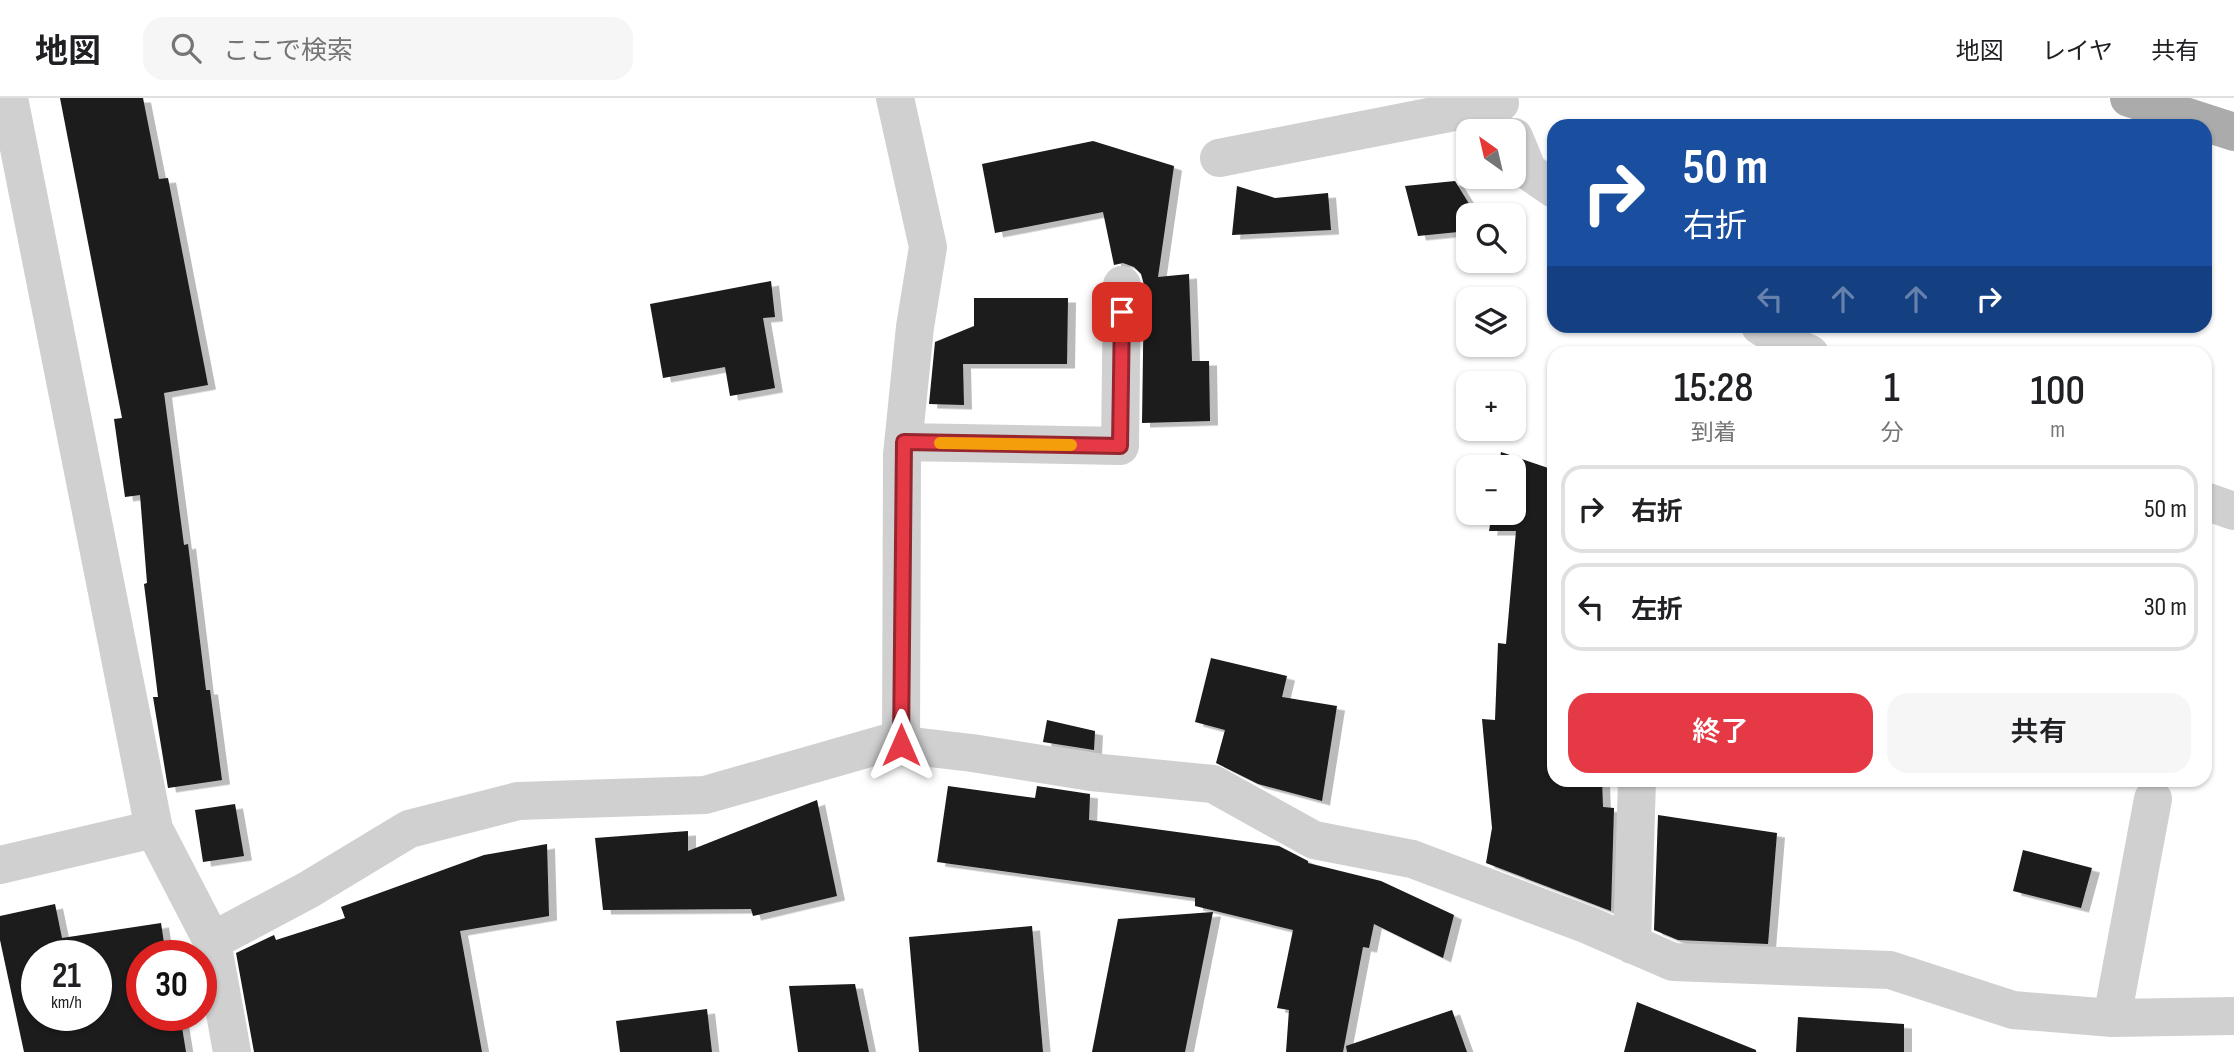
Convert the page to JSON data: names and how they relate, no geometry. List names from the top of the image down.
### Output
{
  "north": "top left",
  "page": {
    "header": "地図",
    "search": "ここで検索",
    "nav": ["地図", "レイヤ", "共有"],
    "map_buttons": ["+", "−"],
    "turn": ["50 m", "右折"],
    "eta": [
      "15:28",
      "到着",
      "1",
      "分",
      "100",
      "m"
    ],
    "list": [
      {
        "name": "右折",
        "value": "50 m"
      },
      {
        "name": "左折",
        "value": "30 m"
      }
    ],
    "buttons": ["終了", "共有"],
    "speed": "21 km/h",
    "limit": "30"
  }
}
